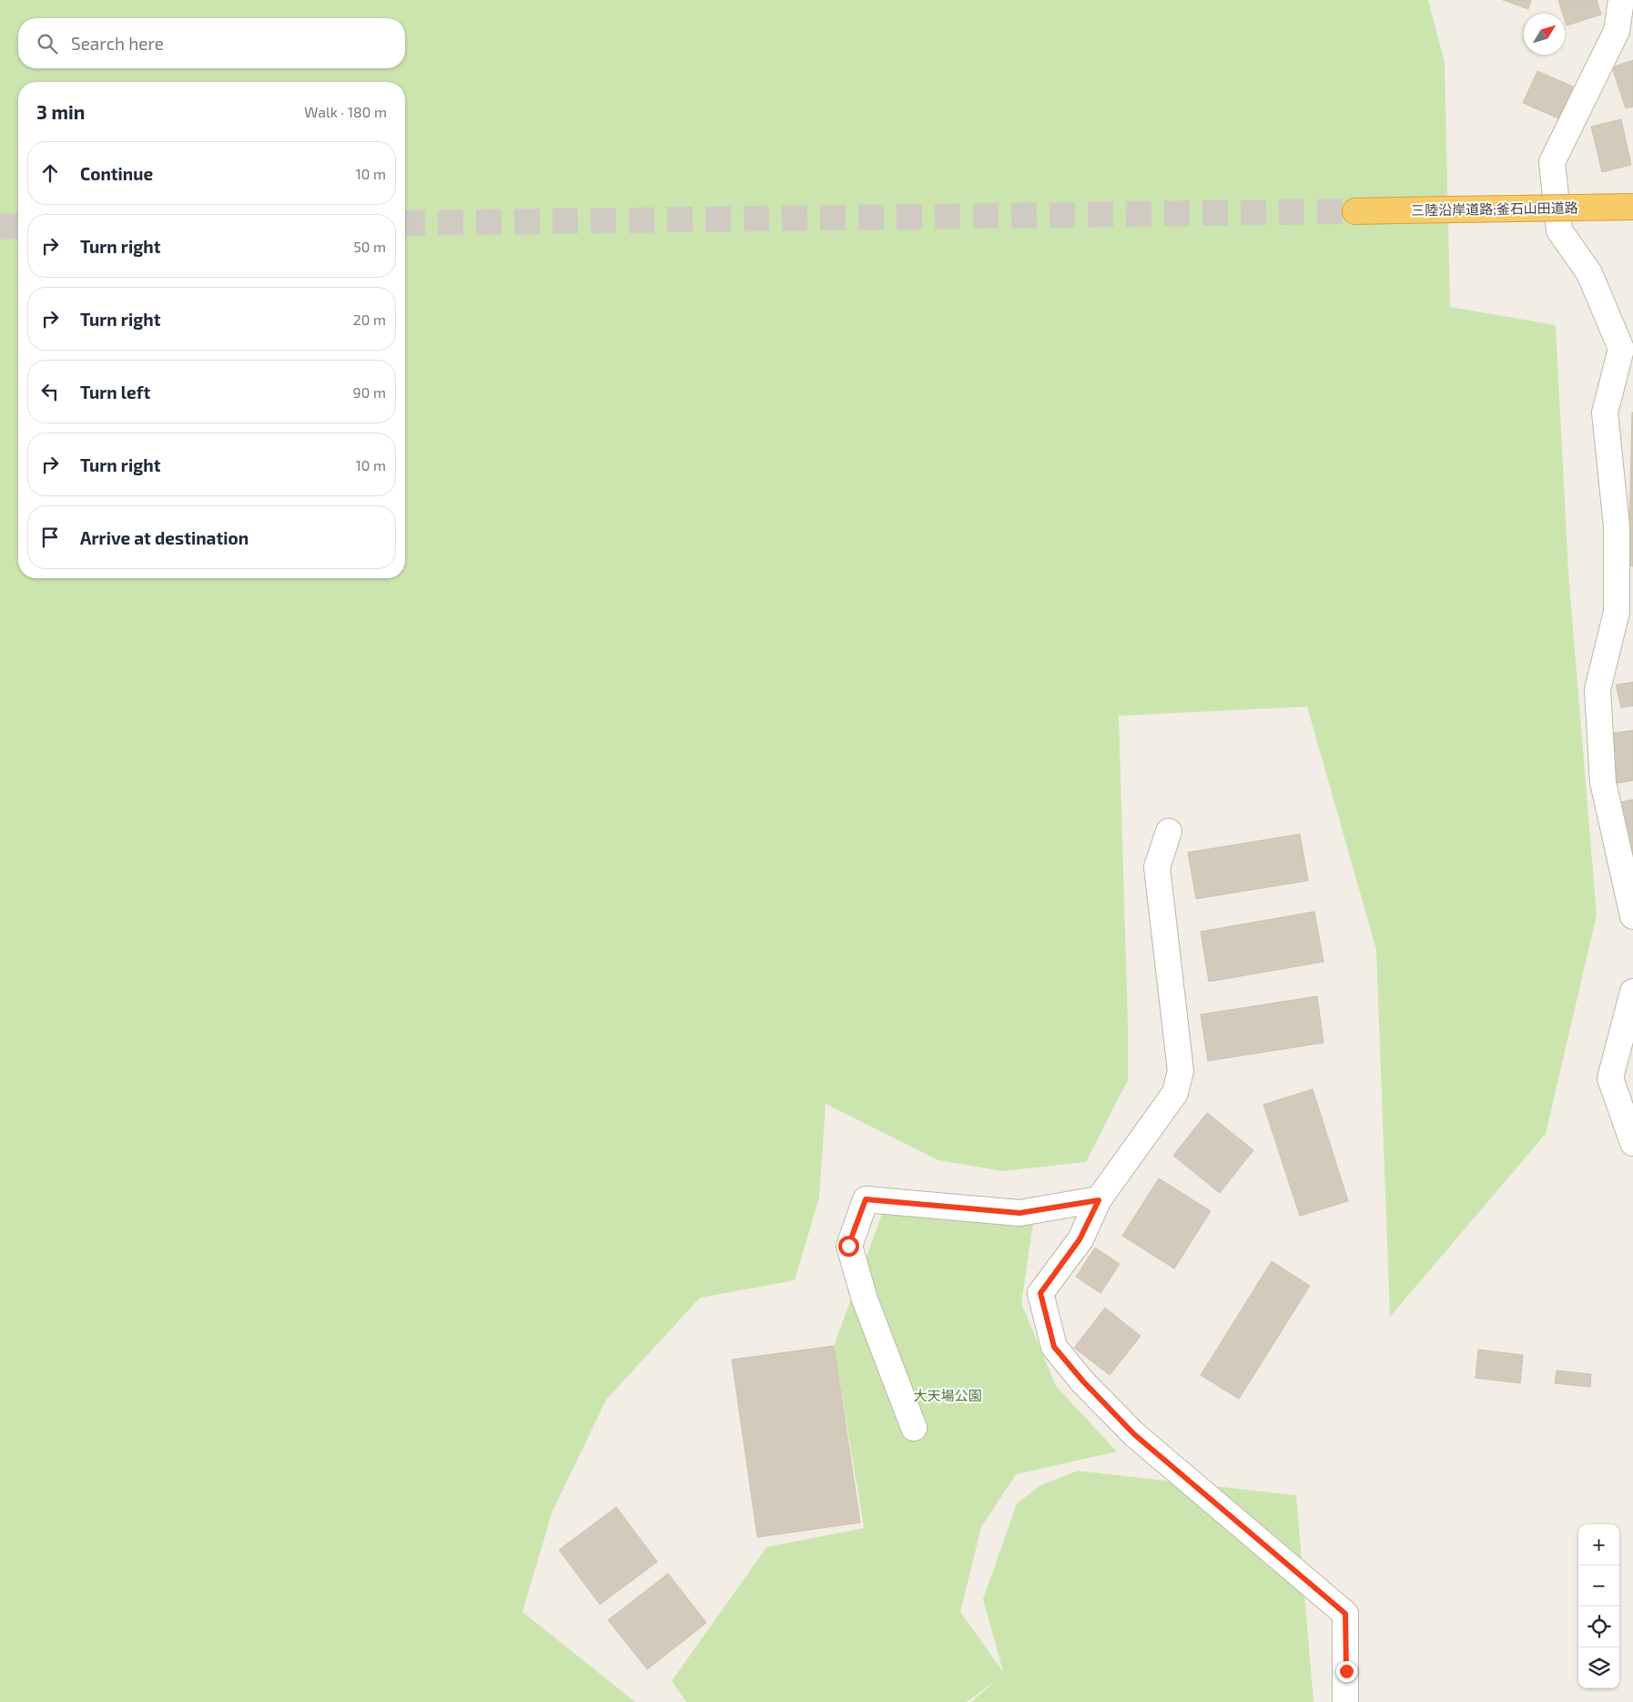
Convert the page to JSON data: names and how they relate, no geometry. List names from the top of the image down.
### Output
{
  "streets": {
    "highway": ["三陸沿岸道路;釜石山田道路"]
  },
  "parks": ["大天場公園"],
  "north": "top right",
  "page": {
    "search": "Search here",
    "heading": ["3 min", "Walk · 180 m"],
    "list": [
      ["Continue", "10 m"],
      ["Turn right", "50 m"],
      ["Turn right", "20 m"],
      ["Turn left", "90 m"],
      ["Turn right", "10 m"],
      "Arrive at destination"
    ],
    "map_buttons": ["+", "−"]
  }
}
